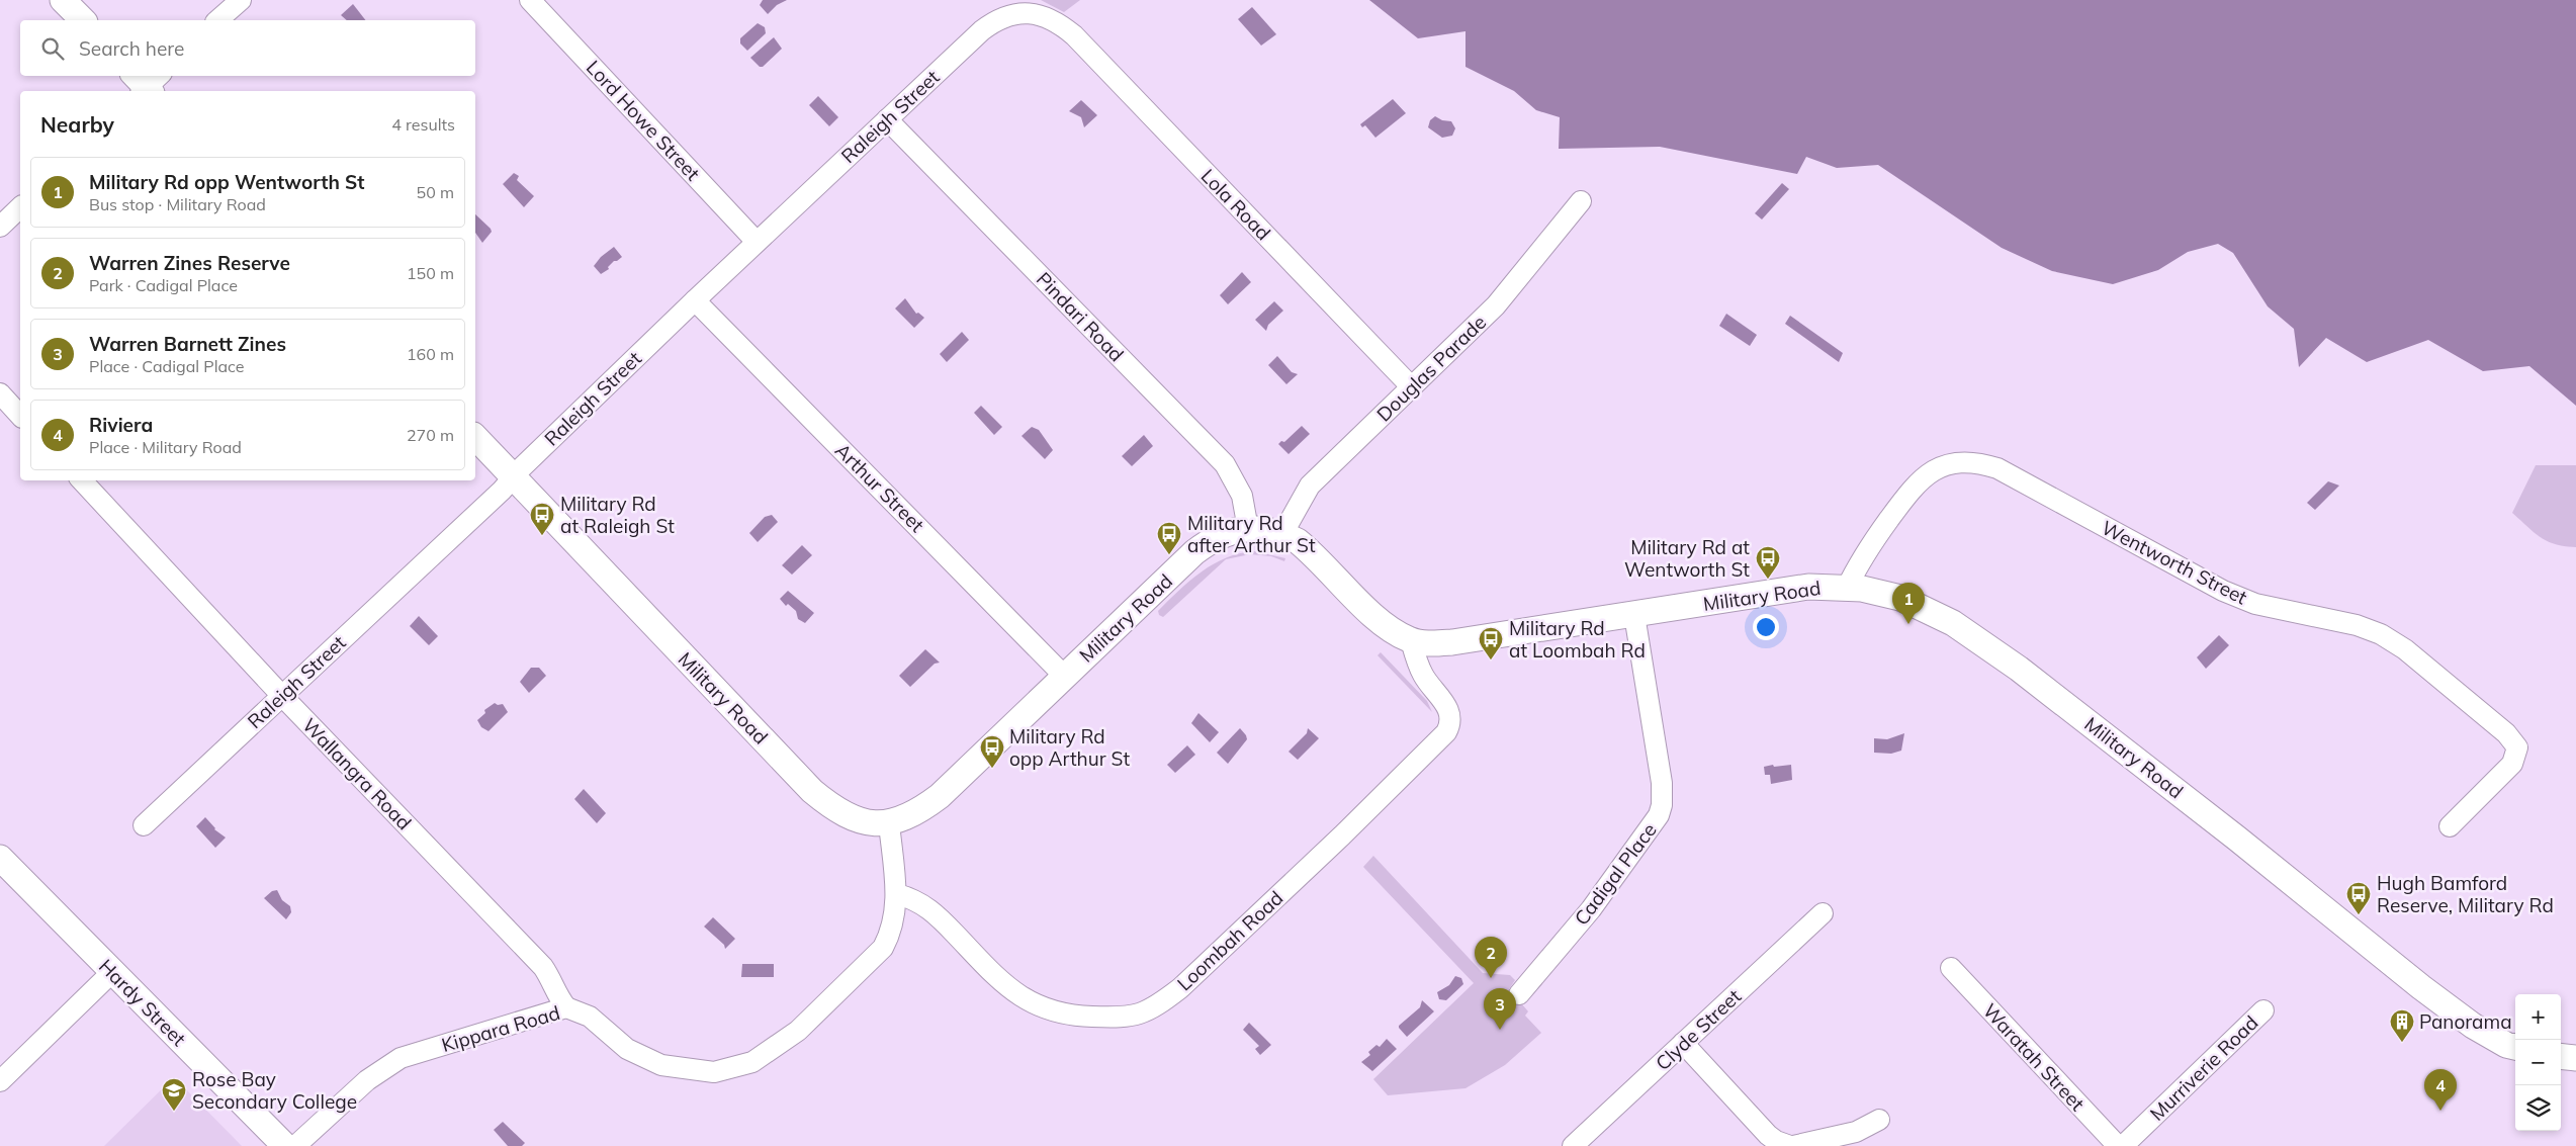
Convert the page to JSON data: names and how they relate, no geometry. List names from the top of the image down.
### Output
{
  "streets": {
    "street": [
      "Raleigh Street",
      "Lord Howe Street",
      "Lola Road",
      "Pindari Road",
      "Douglas Parade",
      "Arthur Street",
      "Wentworth Street",
      "Military Road",
      "Wallangra Road",
      "Cadigal Place",
      "Loombah Road",
      "Hardy Street",
      "Kippara Road",
      "Clyde Street",
      "Waratah Street",
      "Murriverie Road"
    ]
  },
  "crossings": [
    ["Raleigh Street", "Lord Howe Street"],
    ["Raleigh Street", "Lola Road"],
    ["Raleigh Street", "Pindari Road"],
    ["Raleigh Street", "Arthur Street"],
    ["Raleigh Street", "Military Road"],
    ["Raleigh Street", "Wallangra Road"],
    ["Lola Road", "Douglas Parade"],
    ["Pindari Road", "Military Road"],
    ["Douglas Parade", "Military Road"],
    ["Arthur Street", "Military Road"],
    ["Wentworth Street", "Military Road"],
    ["Military Road", "Cadigal Place"],
    ["Military Road", "Loombah Road"],
    ["Military Road", "Kippara Road"],
    ["Wallangra Road", "Kippara Road"],
    ["Loombah Road", "Kippara Road"]
  ],
  "places": {
    "bus stop": [
      "Military Rd at Raleigh St",
      "Military Rd after Arthur St",
      "Military Rd at Wentworth St",
      "Military Rd at Loombah Rd",
      "Military Rd opp Arthur St",
      "Hugh Bamford Reserve, Military Rd"
    ],
    "building": ["Panorama"],
    "school or university": ["Rose Bay Secondary College"]
  },
  "page": {
    "search": "Search here",
    "heading": ["Nearby", "4 results"],
    "list": [
      {
        "mark": "1",
        "name": "Military Rd opp Wentworth St",
        "note": "Bus stop · Military Road",
        "value": "50 m"
      },
      {
        "mark": "2",
        "name": "Warren Zines Reserve",
        "note": "Park · Cadigal Place",
        "value": "150 m"
      },
      {
        "mark": "3",
        "name": "Warren Barnett Zines",
        "note": "Place · Cadigal Place",
        "value": "160 m"
      },
      {
        "mark": "4",
        "name": "Riviera",
        "note": "Place · Military Road",
        "value": "270 m"
      }
    ],
    "pins": [
      "1",
      "2",
      "3",
      "4"
    ],
    "map_buttons": ["+", "−"]
  }
}
